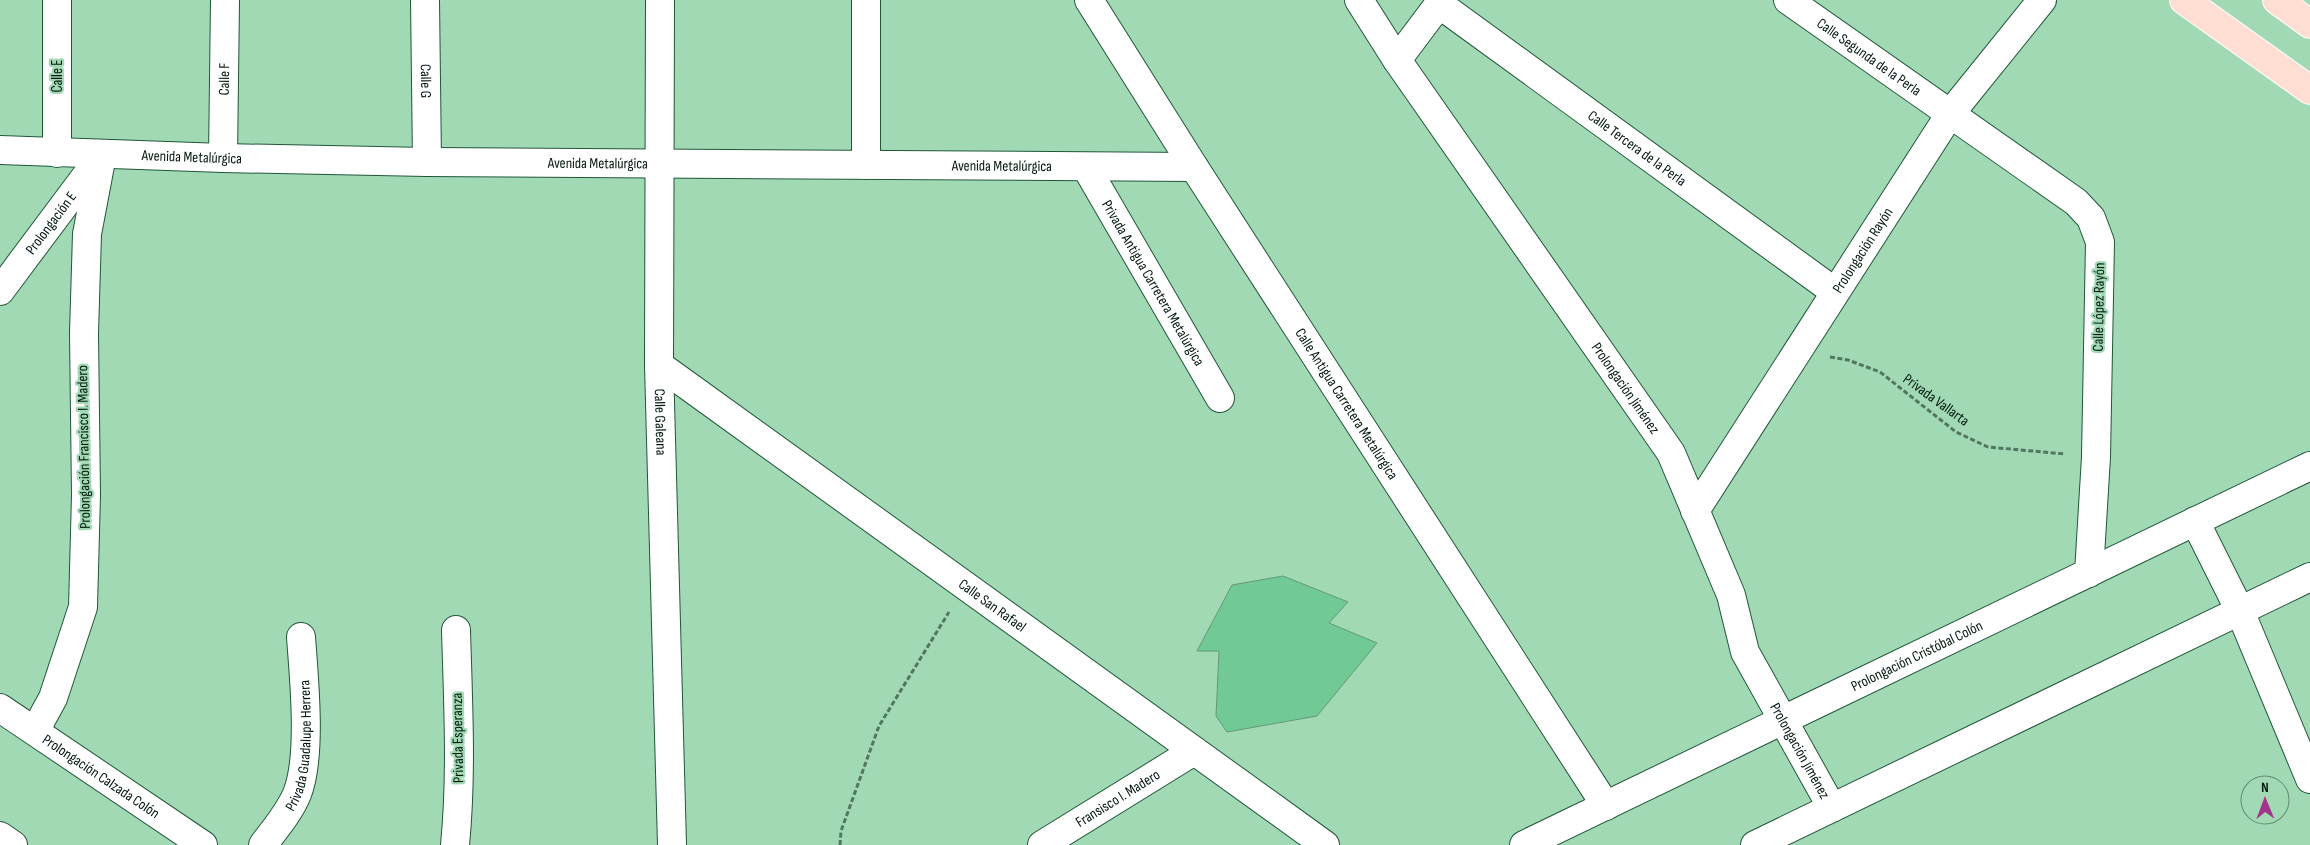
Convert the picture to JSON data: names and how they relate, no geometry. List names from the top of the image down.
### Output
{
  "streets": {
    "street": [
      "Calle Segunda de la Perla",
      "Calle E",
      "Calle F",
      "Calle G",
      "Calle Tercera de la Perla",
      "Avenida Metalúrgica",
      "Prolongación E",
      "Prolongación Rayón",
      "Privada Antigua Carretera Metalúrgica",
      "Calle López Rayón",
      "Prolongación Jiménez",
      "Calle Antigua Carretera Metalúrgica",
      "Calle Galeana",
      "Prolongación Francisco I. Madero",
      "Calle San Rafael",
      "Prolongación Cristóbal Colón",
      "Privada Esperanza",
      "Privada Guadalupe Herrera",
      "Prolongación Calzada Colón",
      "Fransisco I. Madero"
    ],
    "path": ["Privada Vallarta"]
  },
  "crossings": [
    ["Calle Segunda de la Perla", "Prolongación Rayón"],
    ["Calle Segunda de la Perla", "Calle López Rayón"],
    ["Calle E", "Avenida Metalúrgica"],
    ["Calle F", "Avenida Metalúrgica"],
    ["Calle G", "Avenida Metalúrgica"],
    ["Calle Tercera de la Perla", "Prolongación Rayón"],
    ["Avenida Metalúrgica", "Prolongación E"],
    ["Avenida Metalúrgica", "Privada Antigua Carretera Metalúrgica"],
    ["Avenida Metalúrgica", "Calle Antigua Carretera Metalúrgica"],
    ["Avenida Metalúrgica", "Calle Galeana"],
    ["Avenida Metalúrgica", "Prolongación Francisco I. Madero"],
    ["Prolongación E", "Prolongación Francisco I. Madero"],
    ["Prolongación Rayón", "Calle López Rayón"],
    ["Prolongación Rayón", "Prolongación Jiménez"],
    ["Prolongación Rayón", "Privada Vallarta"],
    ["Calle López Rayón", "Privada Vallarta"],
    ["Calle López Rayón", "Prolongación Cristóbal Colón"],
    ["Prolongación Jiménez", "Prolongación Cristóbal Colón"],
    ["Calle Antigua Carretera Metalúrgica", "Prolongación Cristóbal Colón"],
    ["Calle Galeana", "Calle San Rafael"],
    ["Prolongación Francisco I. Madero", "Prolongación Calzada Colón"],
    ["Calle San Rafael", "Fransisco I. Madero"]
  ],
  "north": "top"
}
